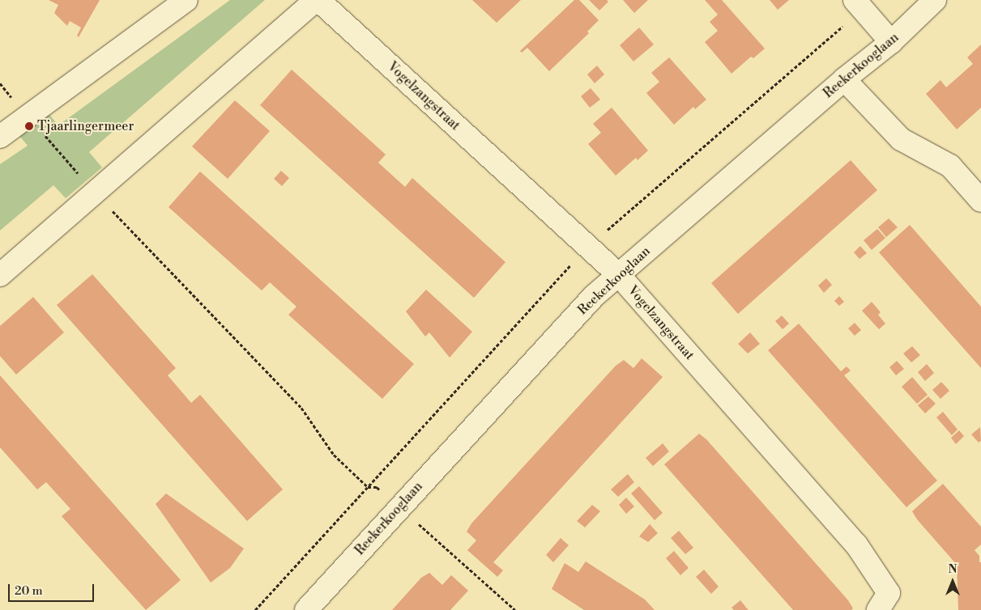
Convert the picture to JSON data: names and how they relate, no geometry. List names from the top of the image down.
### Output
{
  "streets": {
    "street": ["Reekerkooglaan", "Vogelzangstraat"]
  },
  "crossings": [
    ["Reekerkooglaan", "Vogelzangstraat"]
  ],
  "places": ["Tjaarlingermeer"],
  "scale_bar": "20 m",
  "north": "top"
}
